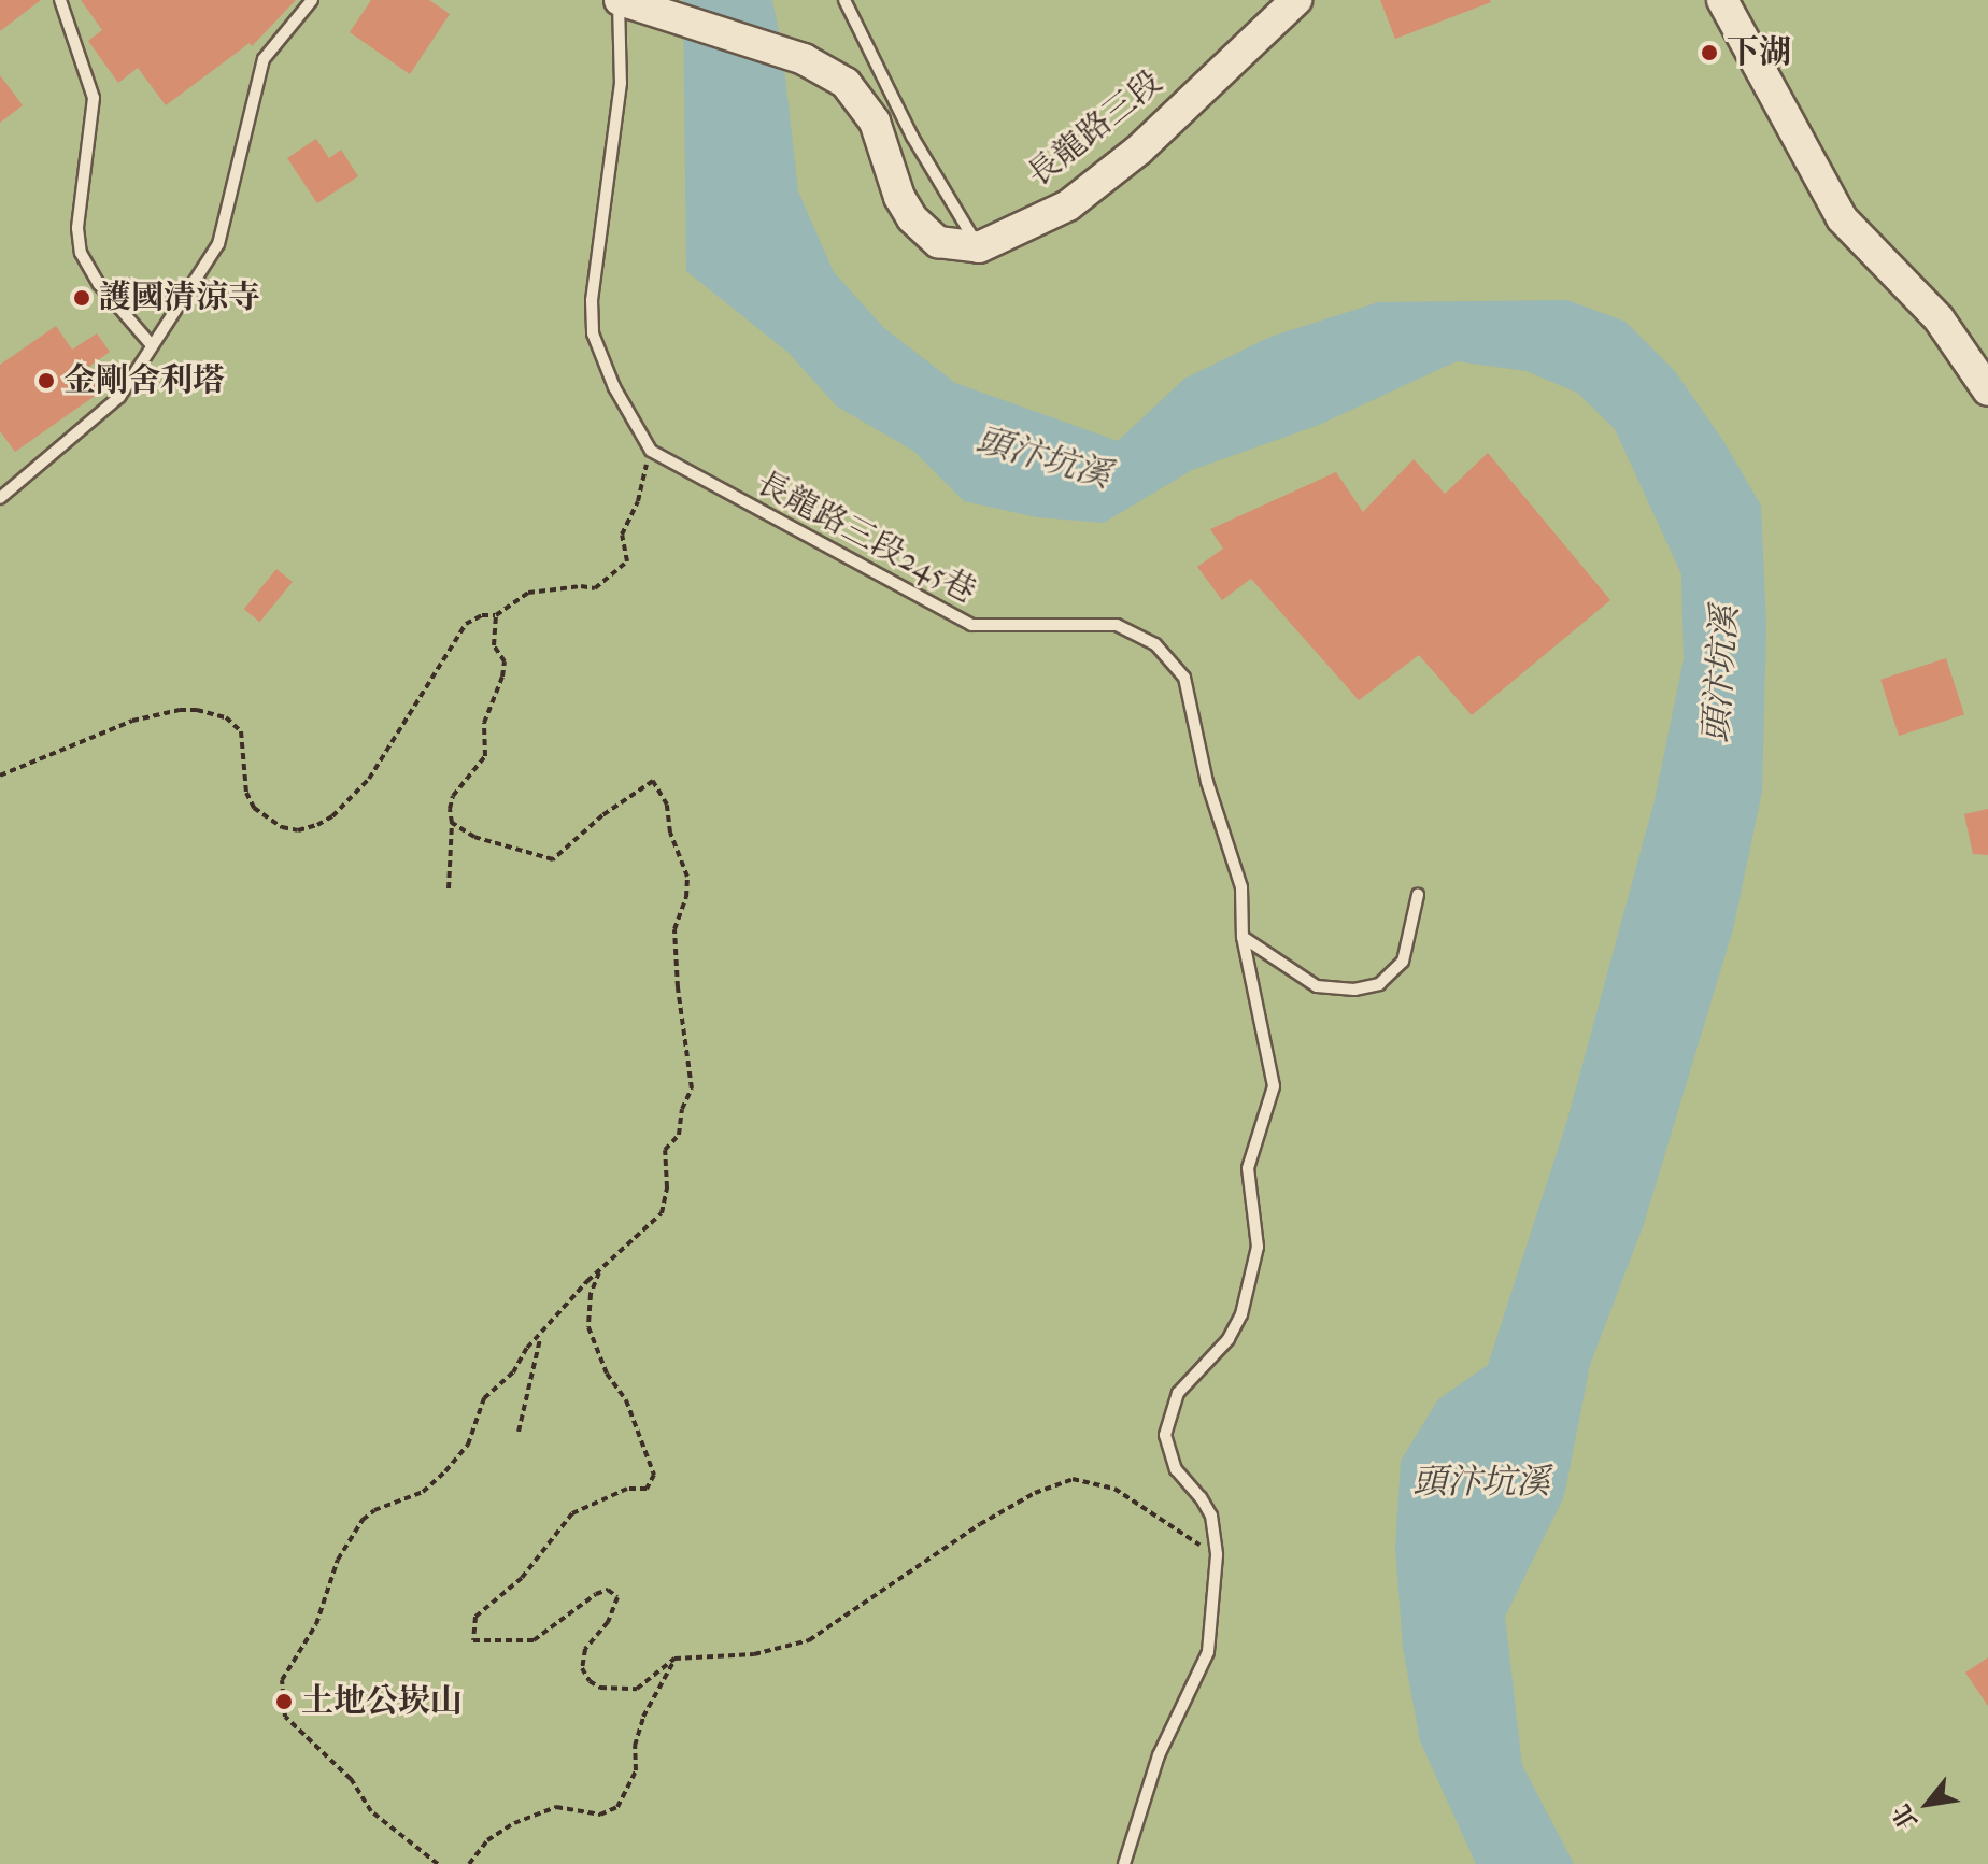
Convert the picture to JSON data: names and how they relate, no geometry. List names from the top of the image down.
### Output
{
  "streets": {
    "main road": ["長龍路三段"],
    "lane": ["長龍路三段245巷"]
  },
  "water": ["頭汴坑溪"],
  "places": [
    "下湖",
    "護國清涼寺",
    "金剛舍利塔",
    "土地公崁山"
  ],
  "north": "bottom left"
}
